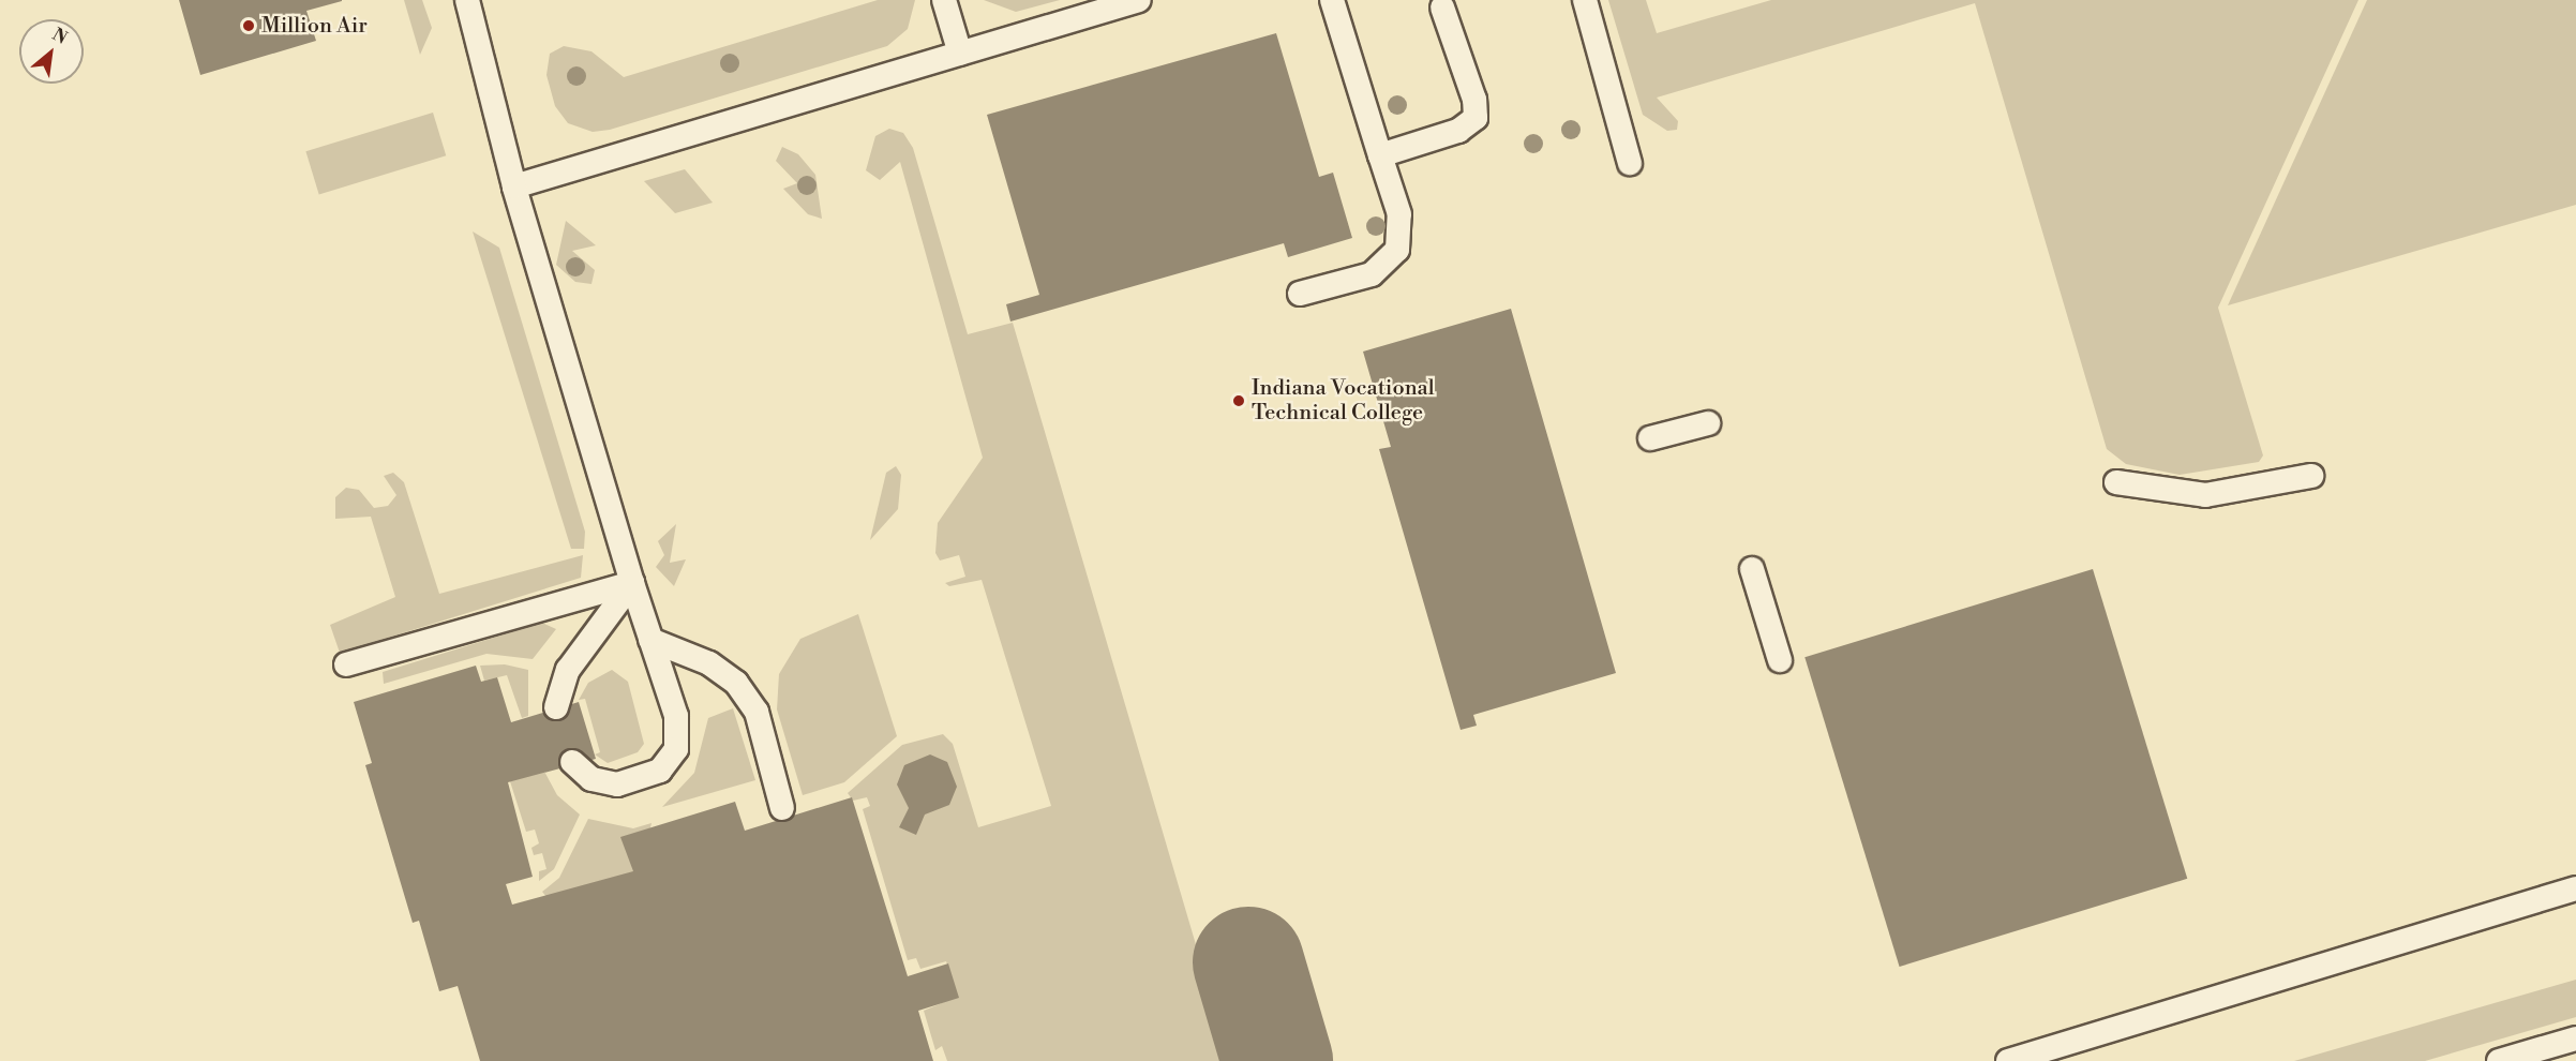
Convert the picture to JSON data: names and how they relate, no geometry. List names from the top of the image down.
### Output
{
  "places": ["Million Air", "Indiana Vocational Technical College"],
  "north": "top right"
}
